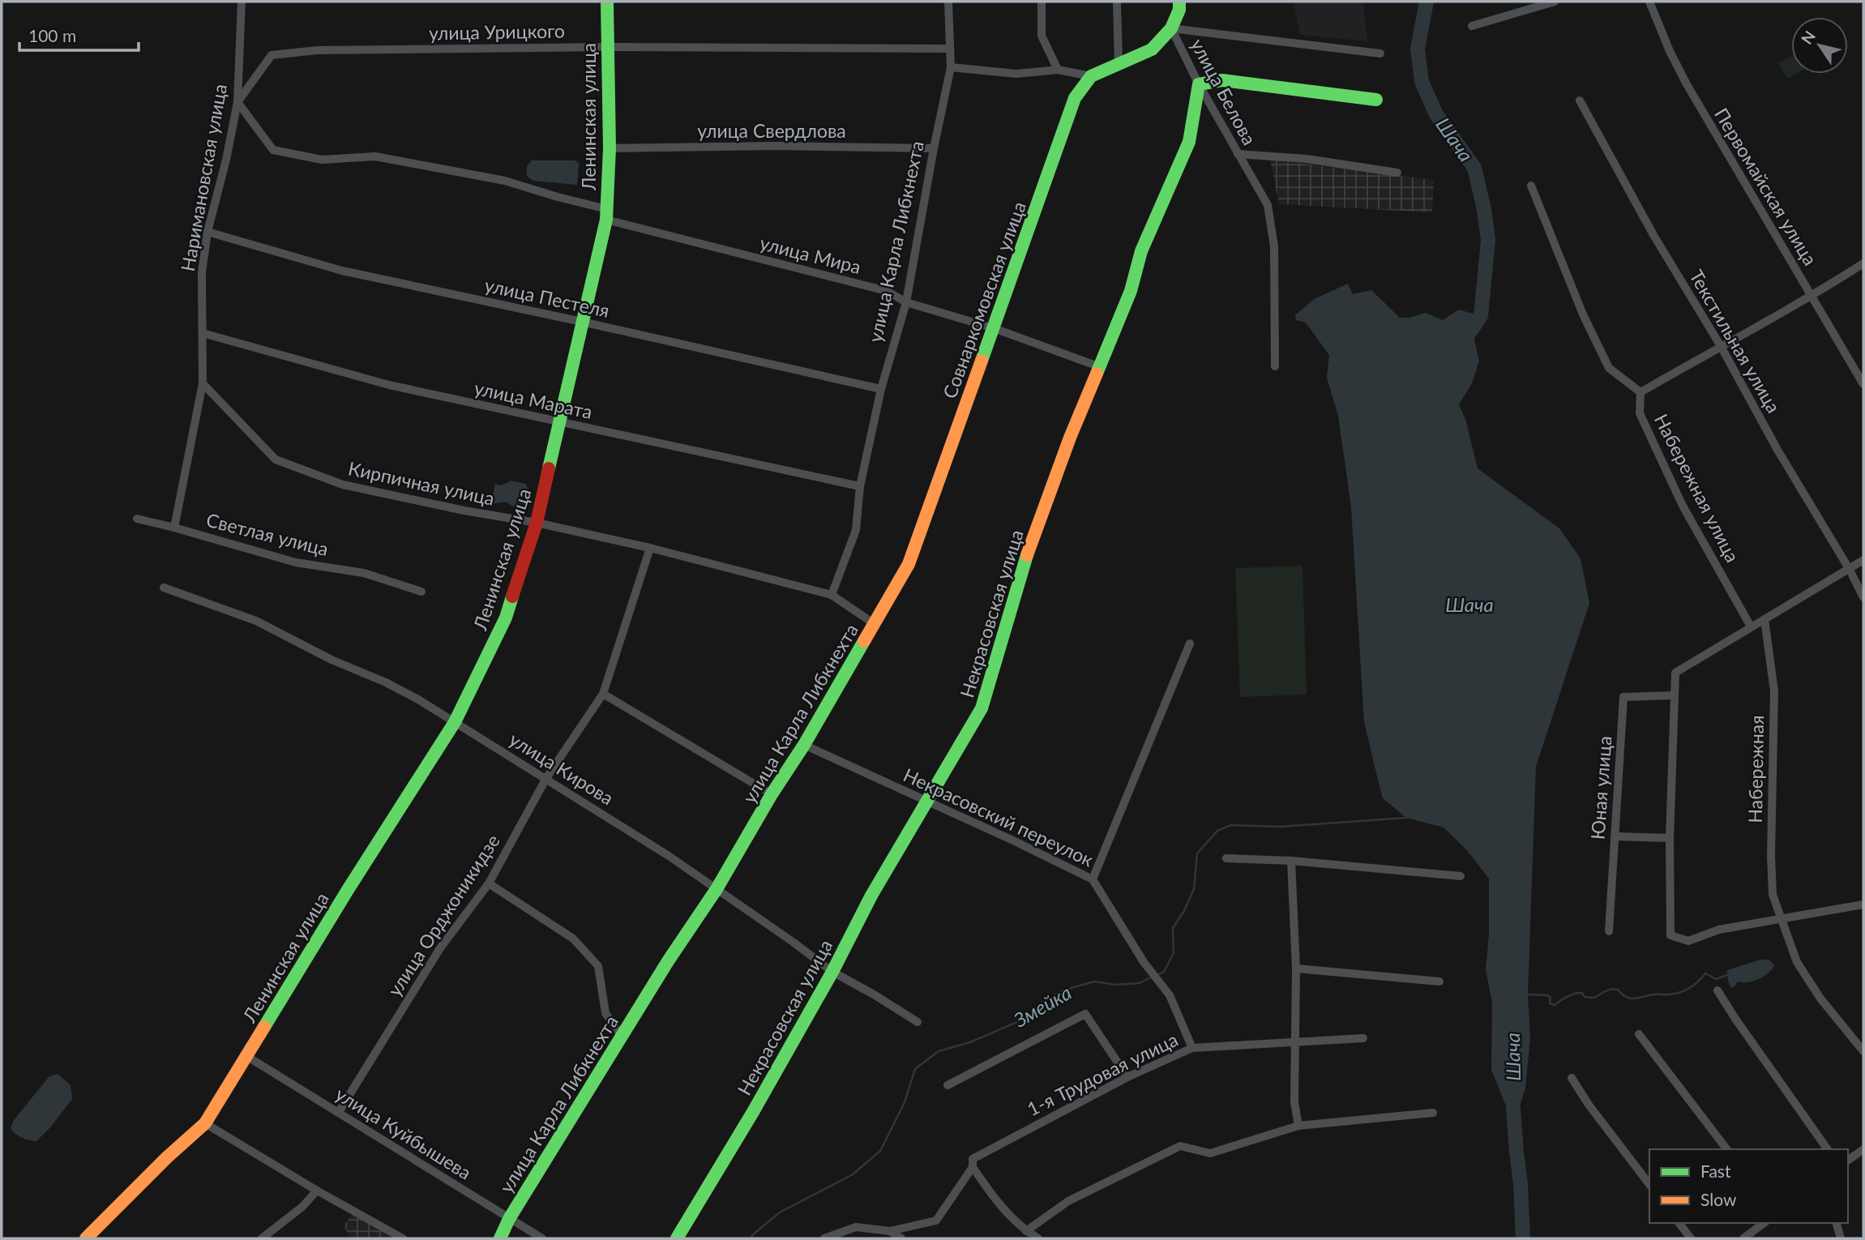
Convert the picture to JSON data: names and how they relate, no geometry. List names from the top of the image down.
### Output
{
  "streets": {
    "street": [
      "улица Урицкого",
      "улица Белова",
      "Ленинская улица",
      "улица Свердлова",
      "Наримановская улица",
      "Первомайская улица",
      "улица Карла Либкнехта",
      "улица Мира",
      "улица Пестеля",
      "Совнаркомовская улица",
      "Текстильная улица",
      "улица Марата",
      "Кирпичная улица",
      "Набережная улица",
      "Светлая улица",
      "Некрасовская улица",
      "улица Кирова",
      "Набережная",
      "Юная улица",
      "Некрасовский переулок",
      "улица Орджоникидзе",
      "1-я Трудовая улица",
      "улица Куйбышева"
    ]
  },
  "crossings": [
    ["улица Урицкого", "Ленинская улица"],
    ["улица Урицкого", "Наримановская улица"],
    ["улица Урицкого", "улица Карла Либкнехта"],
    ["улица Урицкого", "улица Мира"],
    ["улица Белова", "Совнаркомовская улица"],
    ["улица Белова", "Некрасовская улица"],
    ["Ленинская улица", "улица Свердлова"],
    ["Ленинская улица", "улица Мира"],
    ["Ленинская улица", "улица Пестеля"],
    ["Ленинская улица", "улица Марата"],
    ["Ленинская улица", "Кирпичная улица"],
    ["Ленинская улица", "улица Кирова"],
    ["Ленинская улица", "улица Куйбышева"],
    ["улица Свердлова", "улица Карла Либкнехта"],
    ["Наримановская улица", "улица Мира"],
    ["Наримановская улица", "улица Пестеля"],
    ["Наримановская улица", "улица Марата"],
    ["Наримановская улица", "Кирпичная улица"],
    ["Наримановская улица", "Светлая улица"],
    ["улица Карла Либкнехта", "улица Мира"],
    ["улица Карла Либкнехта", "улица Пестеля"],
    ["улица Карла Либкнехта", "Совнаркомовская улица"],
    ["улица Карла Либкнехта", "улица Марата"],
    ["улица Карла Либкнехта", "Кирпичная улица"],
    ["улица Карла Либкнехта", "улица Кирова"],
    ["улица Карла Либкнехта", "Некрасовский переулок"],
    ["улица Карла Либкнехта", "улица Куйбышева"],
    ["улица Мира", "Совнаркомовская улица"],
    ["улица Мира", "Некрасовская улица"],
    ["Кирпичная улица", "улица Орджоникидзе"],
    ["Некрасовская улица", "улица Кирова"],
    ["Некрасовская улица", "Некрасовский переулок"],
    ["улица Кирова", "улица Орджоникидзе"],
    ["Некрасовский переулок", "1-я Трудовая улица"],
    ["улица Орджоникидзе", "улица Куйбышева"]
  ],
  "water": ["Шача", "Змейка"],
  "legend": ["Fast", "Slow"],
  "scale_bar": "100 m",
  "north": "top left"
}
